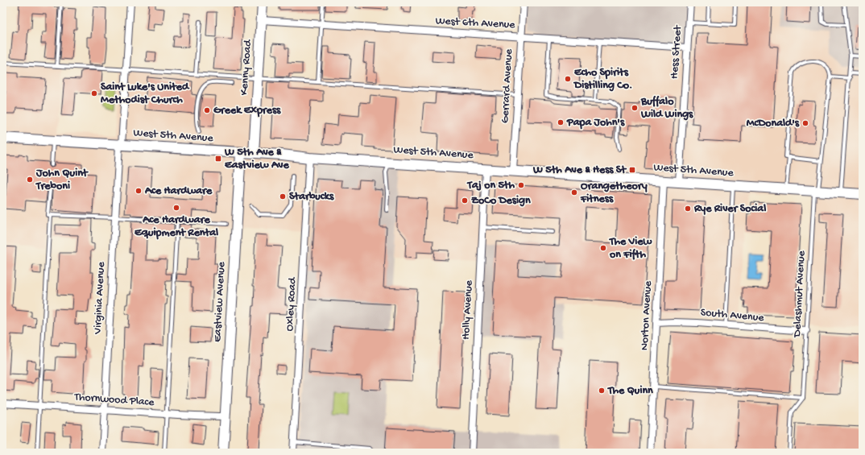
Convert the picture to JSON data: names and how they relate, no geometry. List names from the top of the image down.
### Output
{
  "streets": {
    "main road": ["Kenny Road", "West 5th Avenue", "Eastview Avenue"],
    "street": [
      "West 6th Avenue",
      "Hess Street",
      "Gerrard Avenue",
      "Virginia Avenue",
      "Oxley Road",
      "Holly Avenue",
      "Norton Avenue",
      "South Avenue",
      "Thornwood Place"
    ],
    "lane": ["Delashmut Avenue"]
  },
  "crossings": [
    ["West 6th Avenue", "Hess Street"],
    ["West 6th Avenue", "Kenny Road"],
    ["West 6th Avenue", "Gerrard Avenue"],
    ["Hess Street", "West 5th Avenue"],
    ["Kenny Road", "West 5th Avenue"],
    ["Gerrard Avenue", "West 5th Avenue"],
    ["West 5th Avenue", "Delashmut Avenue"],
    ["West 5th Avenue", "Virginia Avenue"],
    ["West 5th Avenue", "Eastview Avenue"],
    ["West 5th Avenue", "Oxley Road"],
    ["West 5th Avenue", "Holly Avenue"],
    ["West 5th Avenue", "Norton Avenue"],
    ["Delashmut Avenue", "South Avenue"],
    ["Virginia Avenue", "Thornwood Place"],
    ["Eastview Avenue", "Thornwood Place"],
    ["Norton Avenue", "South Avenue"]
  ],
  "places": {
    "other": [
      "Echo Spirits Distilling Co.",
      "Saint Luke's United Methodist Church",
      "Buffalo Wild Wings",
      "Greek Express",
      "Papa John's",
      "McDonald's",
      "John Quint Treboni",
      "Taj on 5th",
      "Ace Hardware",
      "Orangetheory Fitness",
      "Starbucks",
      "ZoCo Design",
      "Ace Hardware Equipment Rental",
      "Rye River Social",
      "The View on Fifth",
      "The Quinn"
    ],
    "transit": ["W 5th Ave & Eastview Ave", "W 5th Ave & Hess St"]
  }
}
